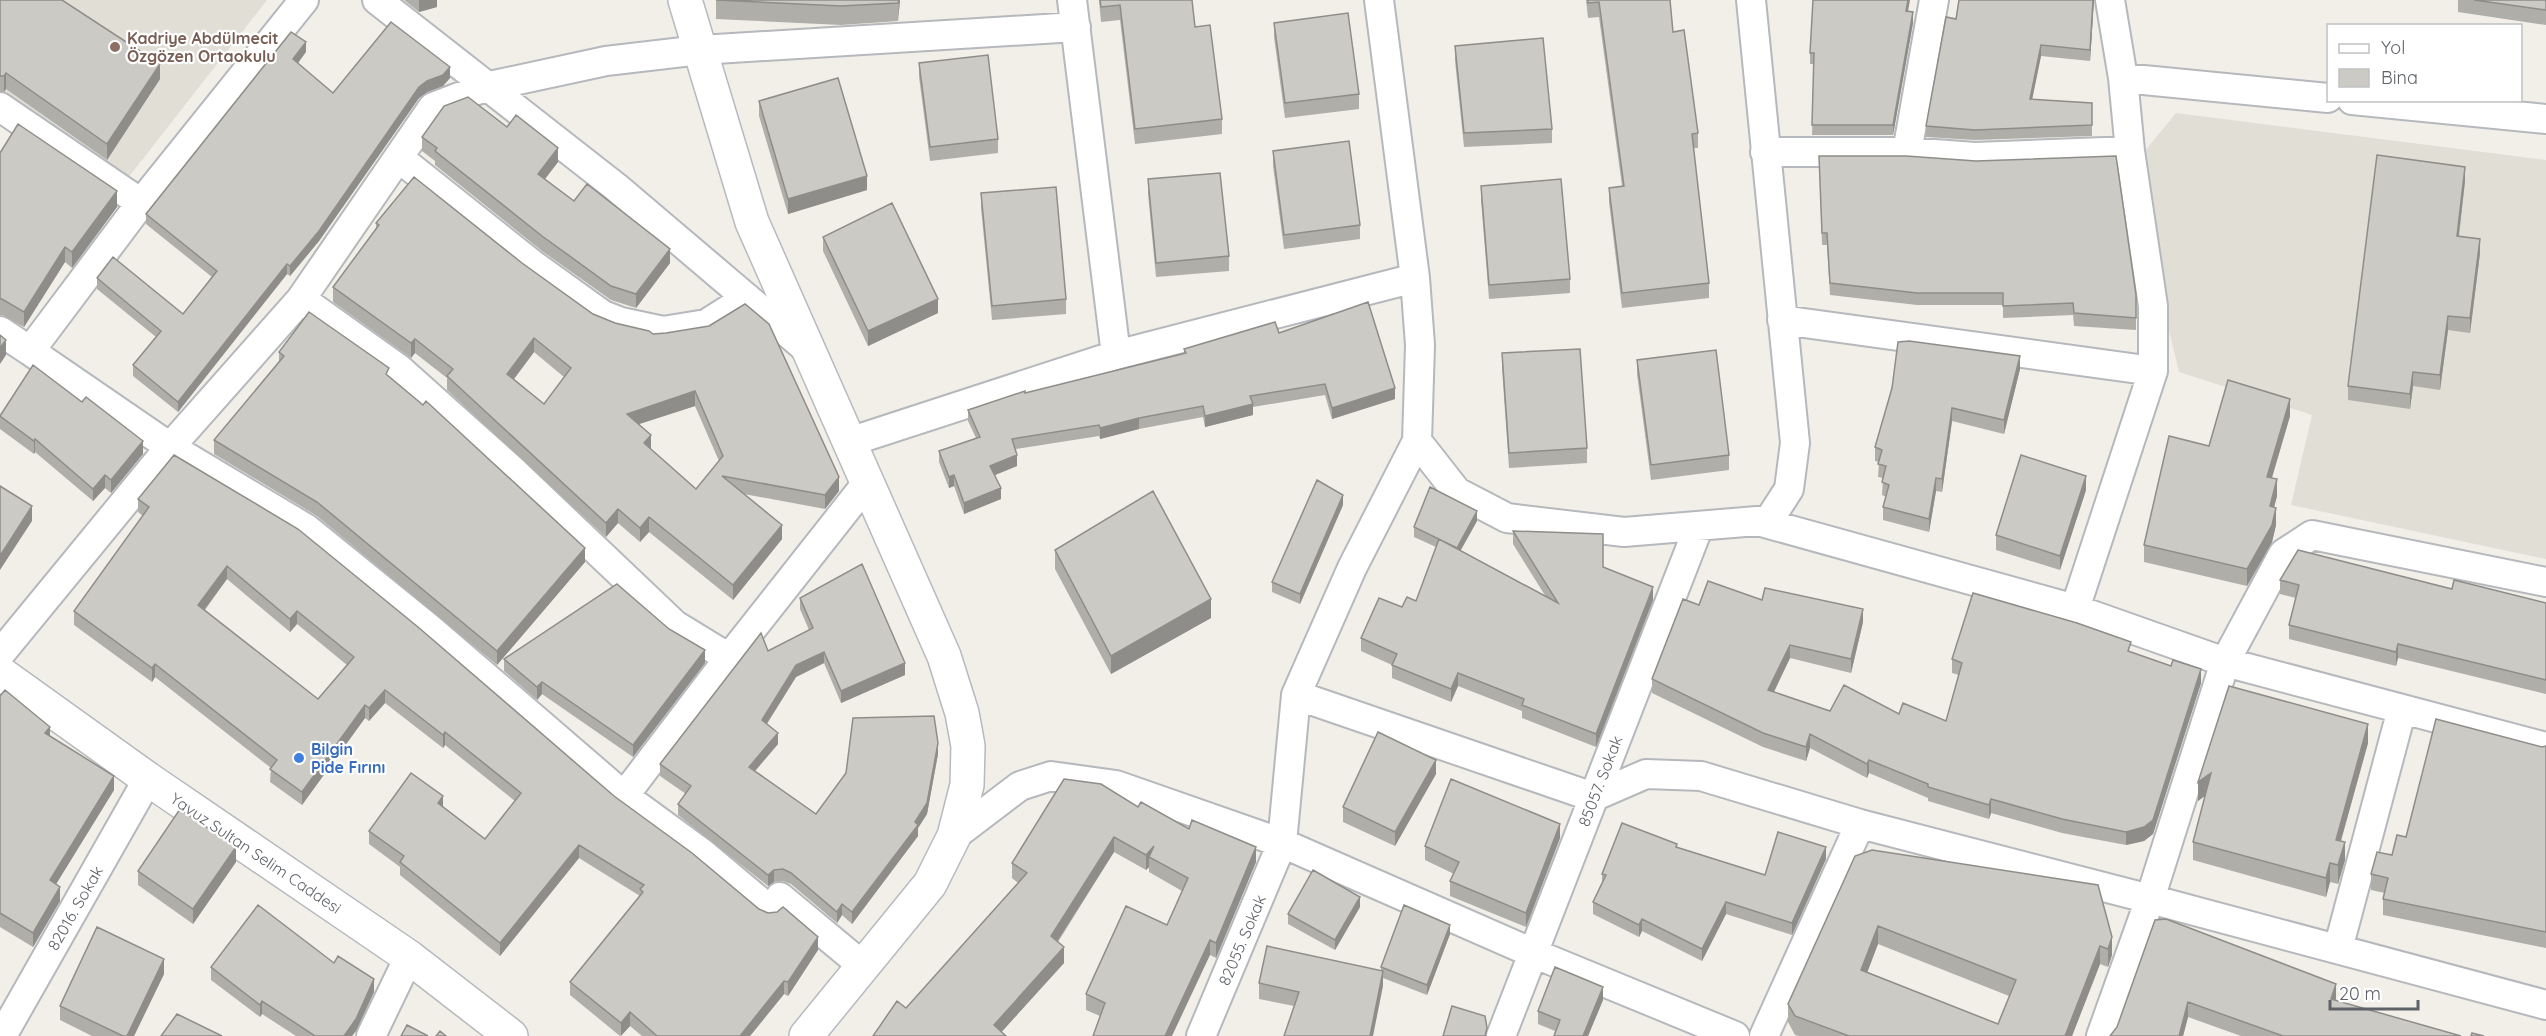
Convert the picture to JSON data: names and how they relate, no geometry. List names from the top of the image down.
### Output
{
  "streets": {
    "main road": ["Yavuz Sultan Selim Caddesi"],
    "street": ["85057. Sokak", "82016. Sokak", "82055. Sokak"]
  },
  "crossings": [
    ["Yavuz Sultan Selim Caddesi", "82016. Sokak"]
  ],
  "places": ["Kadriye Abdülmecit Özgözen Ortaokulu", "Bilgin Pide Fırını"],
  "legend": ["Yol", "Bina"],
  "scale_bar": "20 m"
}
